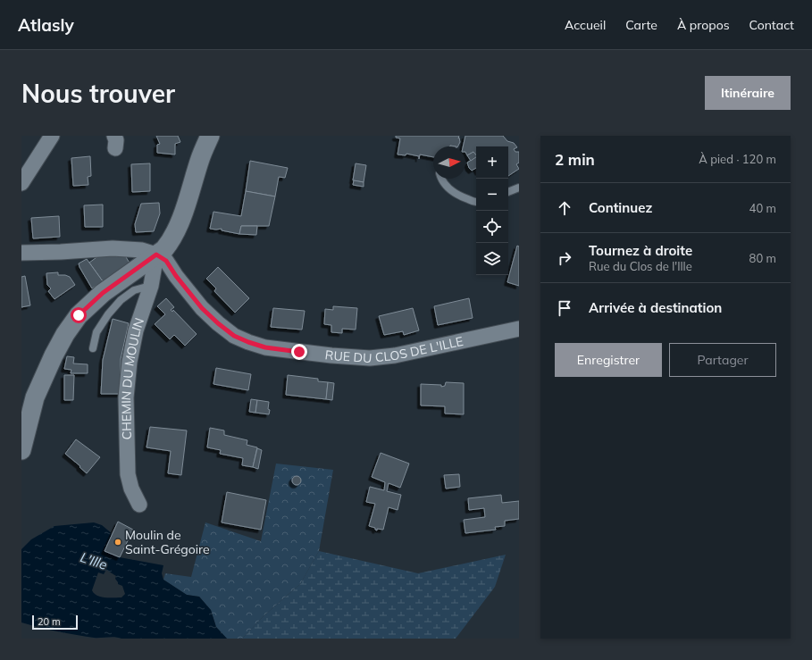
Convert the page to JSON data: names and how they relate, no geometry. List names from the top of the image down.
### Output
{
  "streets": {
    "street": ["RUE DU CLOS DE L'ILLE", "CHEMIN DU MOULIN"]
  },
  "crossings": [
    ["RUE DU CLOS DE L'ILLE", "CHEMIN DU MOULIN"]
  ],
  "water": ["L'Ille"],
  "places": ["Moulin de Saint-Grégoire"],
  "scale_bar": "20 m",
  "north": "right",
  "page": {
    "header": "Atlasly",
    "nav": [
      "Accueil",
      "Carte",
      "À propos",
      "Contact"
    ],
    "buttons": [
      "Itinéraire",
      ["Enregistrer", "Partager"]
    ],
    "title": "Nous trouver",
    "heading": ["2 min", "À pied · 120 m"],
    "map_buttons": ["+", "−"],
    "list": [
      ["Continuez", "40 m"],
      ["Tournez à droite", "Rue du Clos de l'Ille", "80 m"],
      "Arrivée à destination"
    ],
    "scale": "20 m"
  }
}
